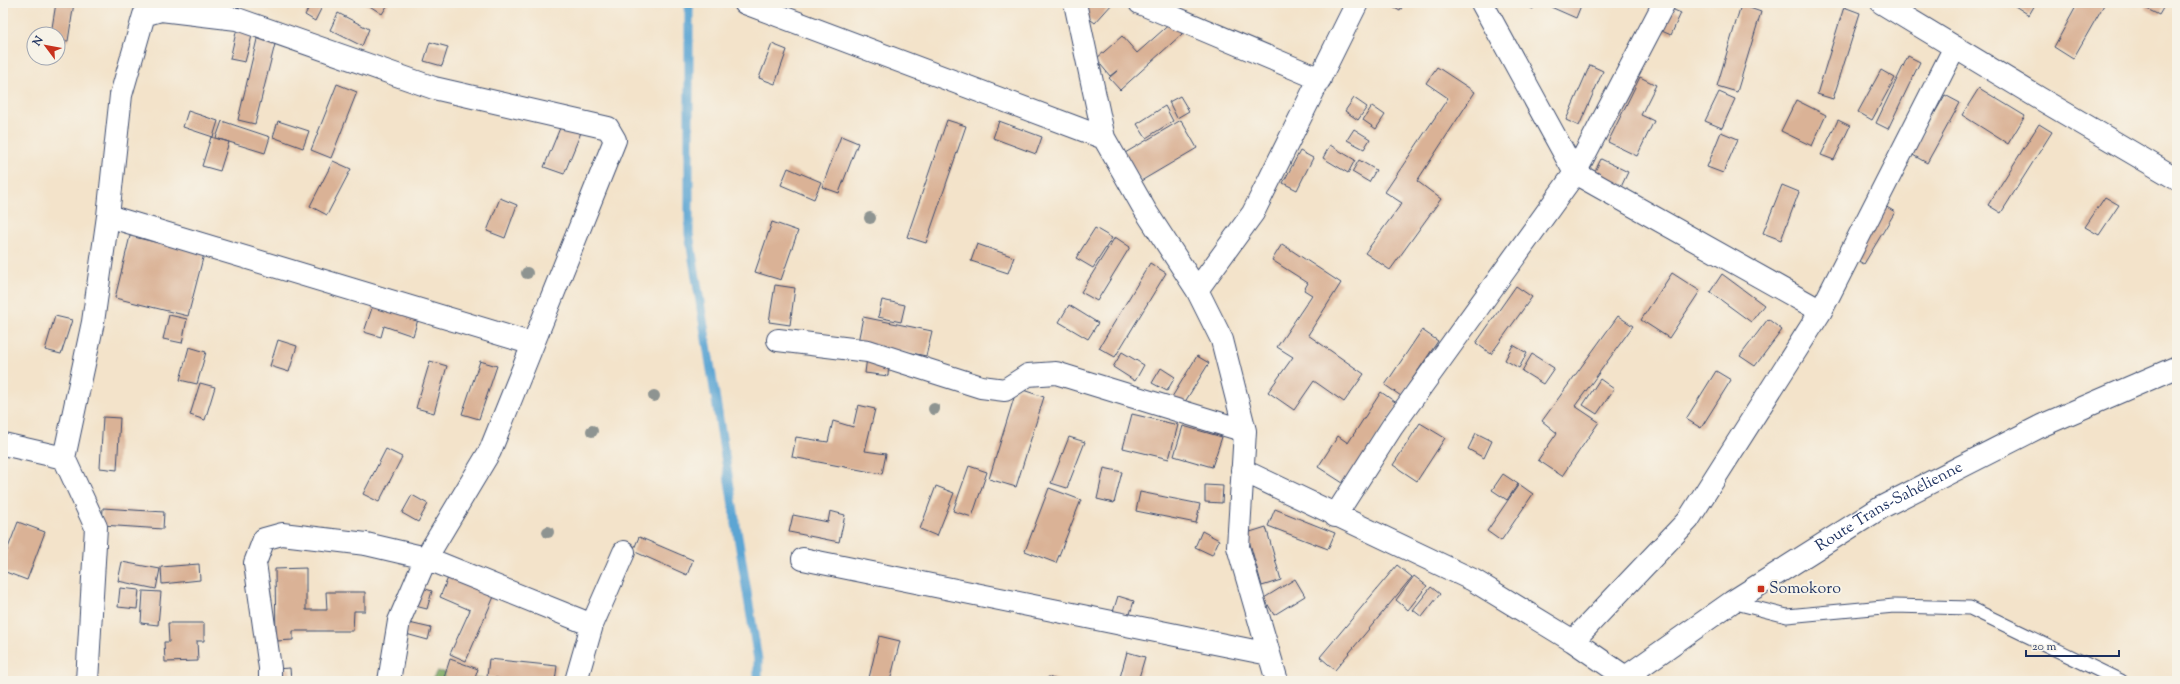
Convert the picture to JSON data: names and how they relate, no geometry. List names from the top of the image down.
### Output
{
  "streets": {
    "main road": ["Route Trans-Sahélienne"]
  },
  "places": {
    "transit": ["Somokoro"]
  },
  "scale_bar": "20 m",
  "north": "top left"
}
